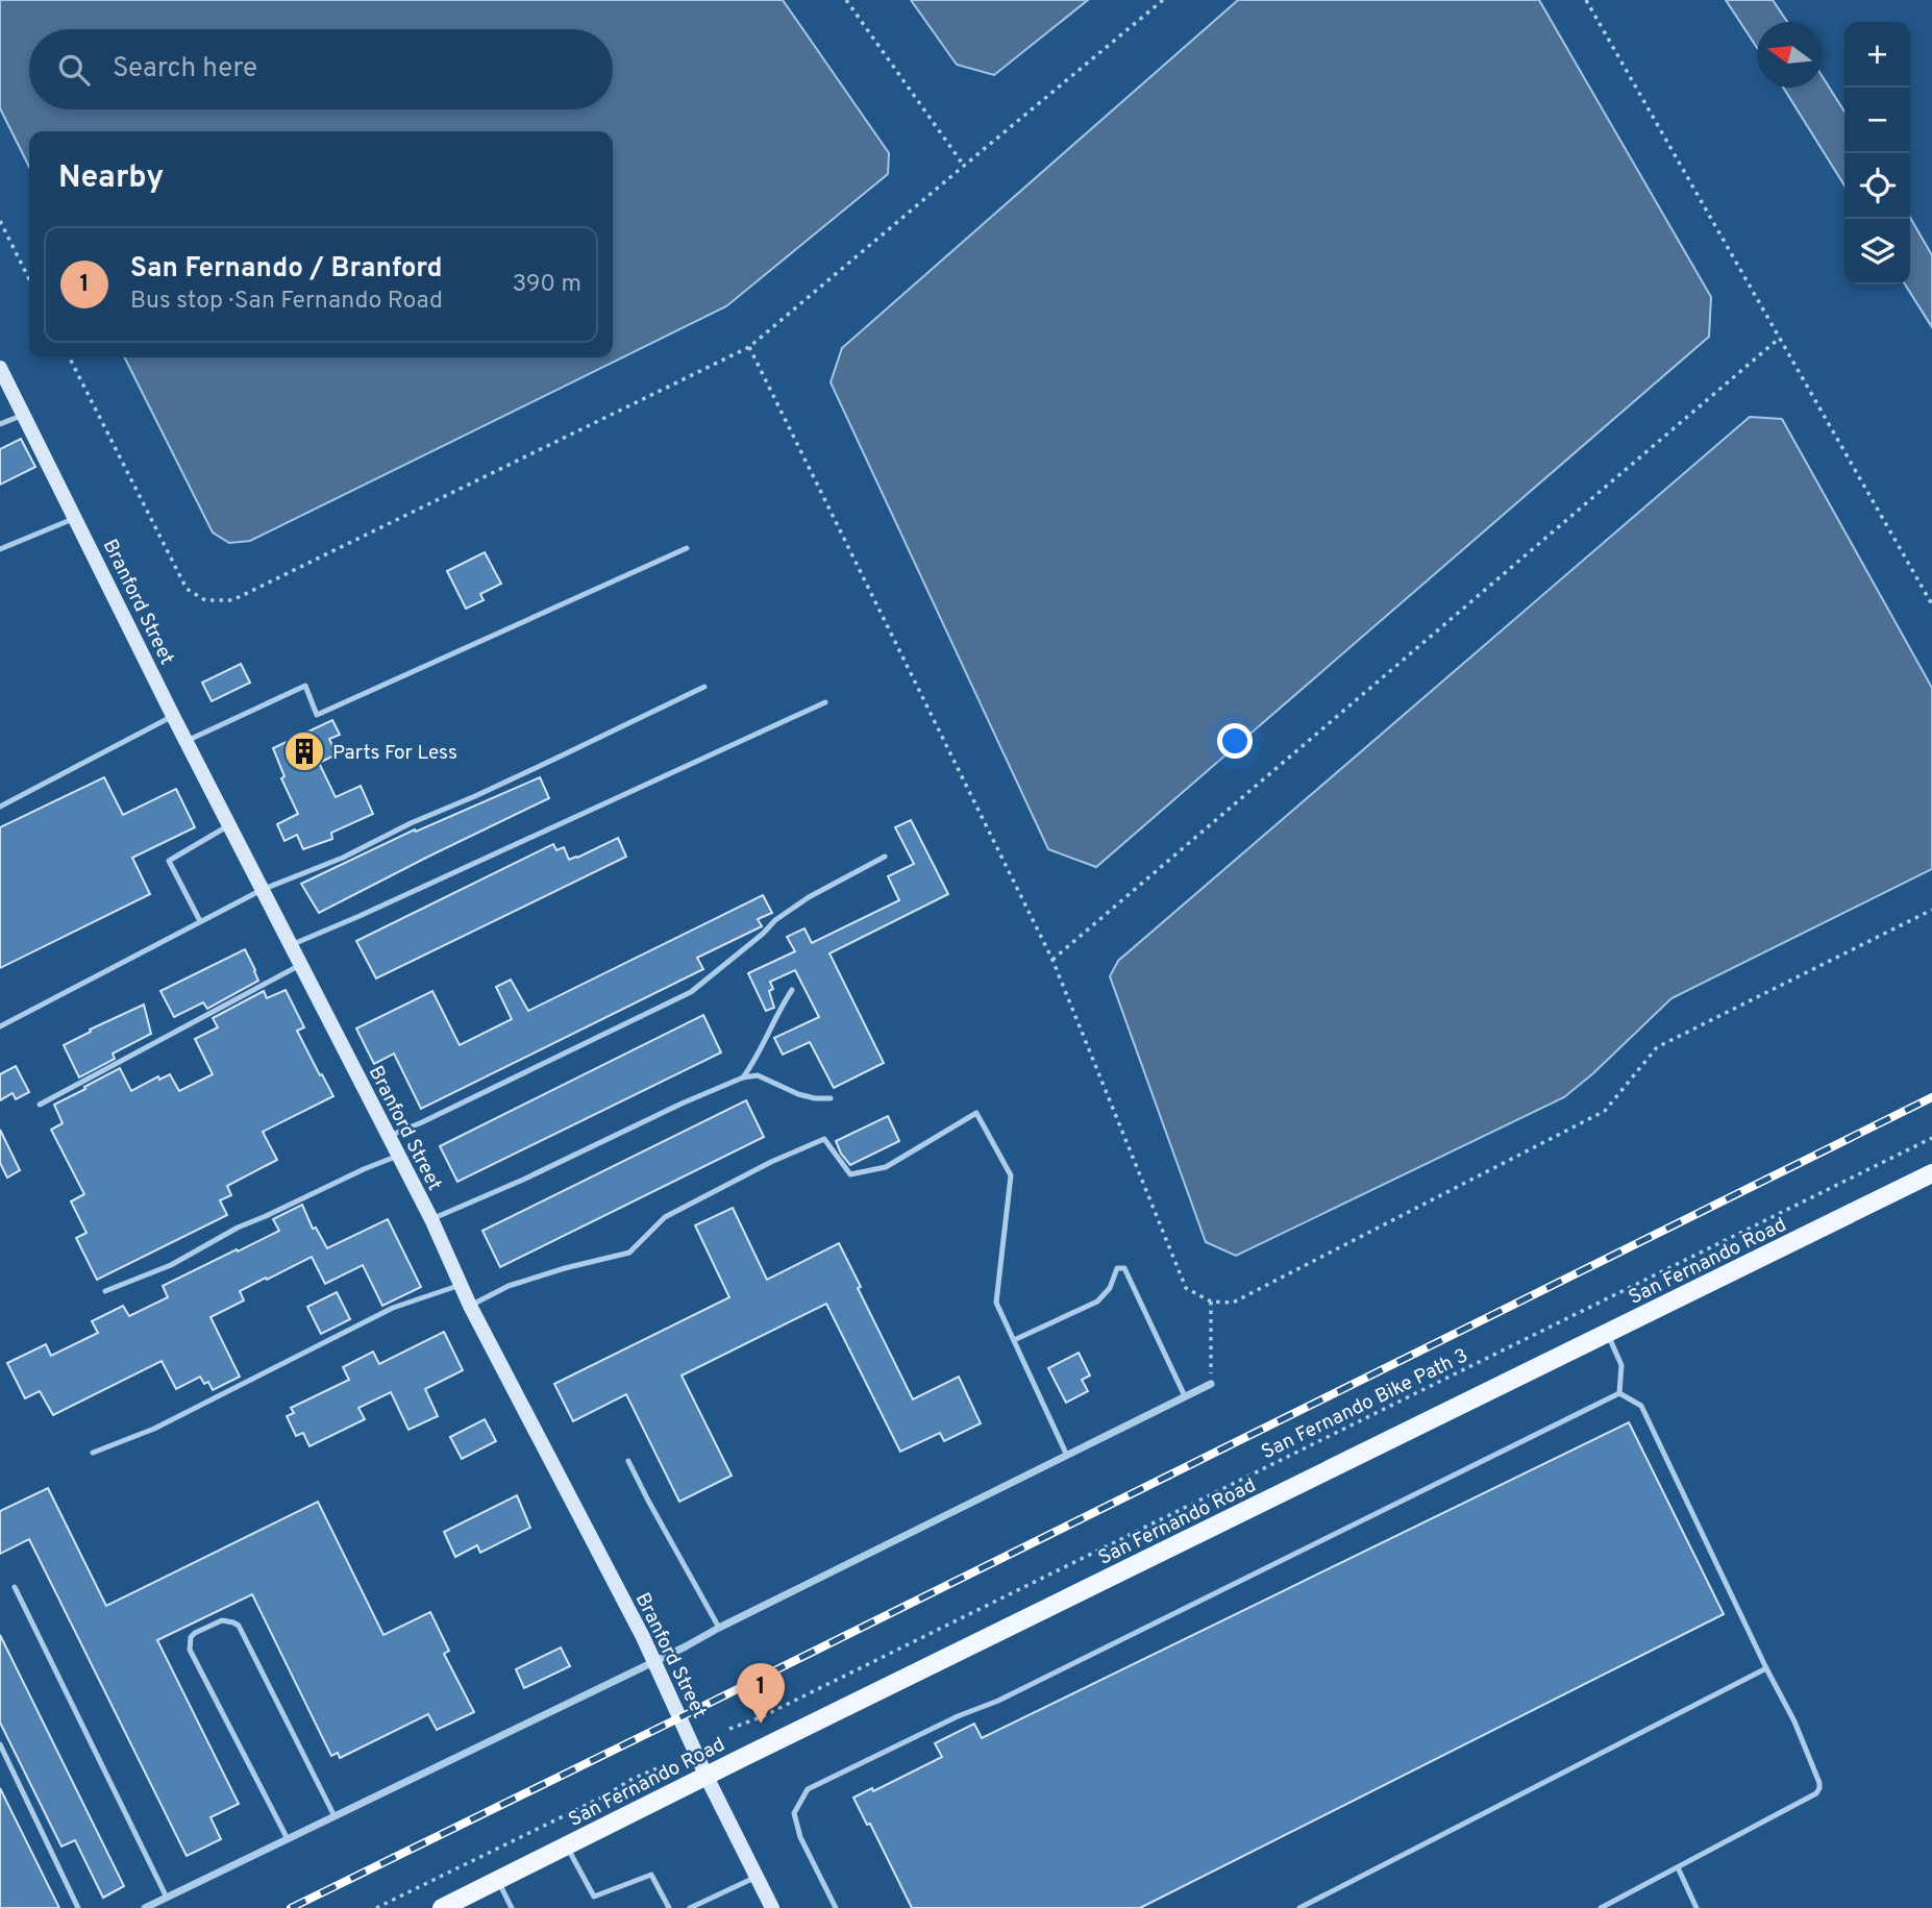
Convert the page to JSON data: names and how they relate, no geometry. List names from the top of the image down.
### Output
{
  "streets": {
    "main road": ["Branford Street", "San Fernando Road"],
    "path": ["San Fernando Bike Path 3"]
  },
  "crossings": [
    ["Branford Street", "San Fernando Road"]
  ],
  "places": {
    "building": ["Parts For Less"]
  },
  "north": "left",
  "page": {
    "map_buttons": ["+", "−"],
    "search": "Search here",
    "heading": "Nearby",
    "list": [
      {
        "mark": "1",
        "name": "San Fernando / Branford",
        "note": "Bus stop · San Fernando Road",
        "value": "390 m"
      }
    ],
    "pins": "1"
  }
}
